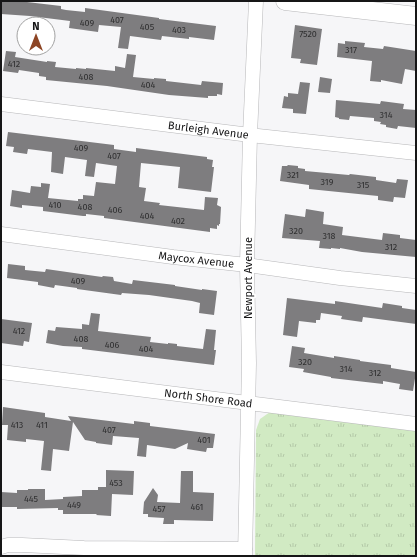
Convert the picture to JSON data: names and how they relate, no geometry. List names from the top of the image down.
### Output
{
  "streets": {
    "street": [
      "Burleigh Avenue",
      "Maycox Avenue",
      "Newport Avenue",
      "North Shore Road"
    ]
  },
  "crossings": [
    ["Burleigh Avenue", "Newport Avenue"],
    ["Maycox Avenue", "Newport Avenue"],
    ["Newport Avenue", "North Shore Road"]
  ],
  "house_numbers": [
    "407",
    "409",
    "405",
    "403",
    "7520",
    "317",
    "412",
    "408",
    "404",
    "314",
    "409",
    "407",
    "321",
    "319",
    "315",
    "410",
    "408",
    "406",
    "404",
    "402",
    "320",
    "318",
    "312",
    "409",
    "412",
    "408",
    "406",
    "404",
    "320",
    "314",
    "312",
    "413",
    "411",
    "407",
    "401",
    "453",
    "445",
    "449",
    "461",
    "457"
  ],
  "north": "top"
}
